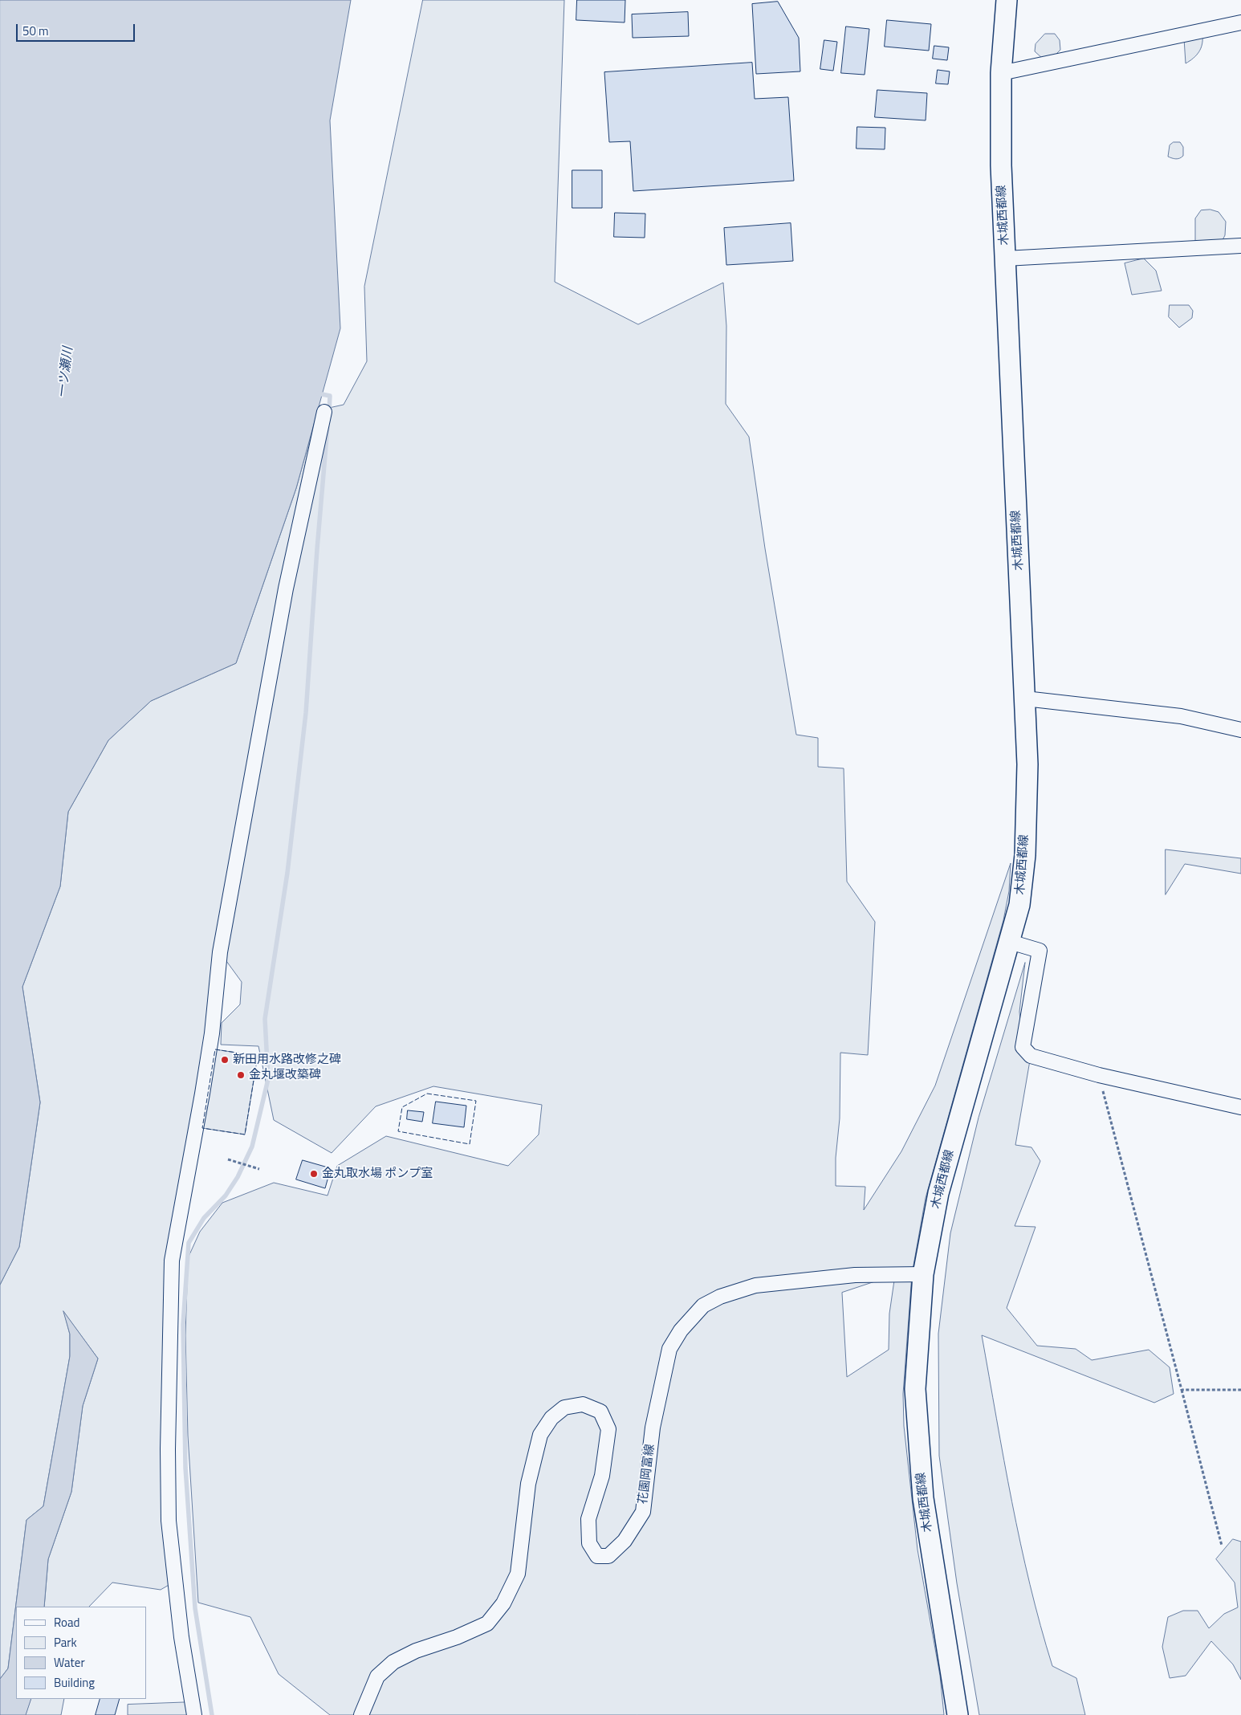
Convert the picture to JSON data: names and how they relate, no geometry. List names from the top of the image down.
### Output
{
  "streets": {
    "main road": ["木城西都線"],
    "street": ["花園岡富線"]
  },
  "crossings": [
    ["木城西都線", "花園岡富線"]
  ],
  "water": ["一ツ瀬川"],
  "places": ["新田用水路改修之碑", "金丸堰改築碑", "金丸取水場 ポンプ室"],
  "legend": [
    "Road",
    "Park",
    "Water",
    "Building"
  ],
  "scale_bar": "50 m"
}
